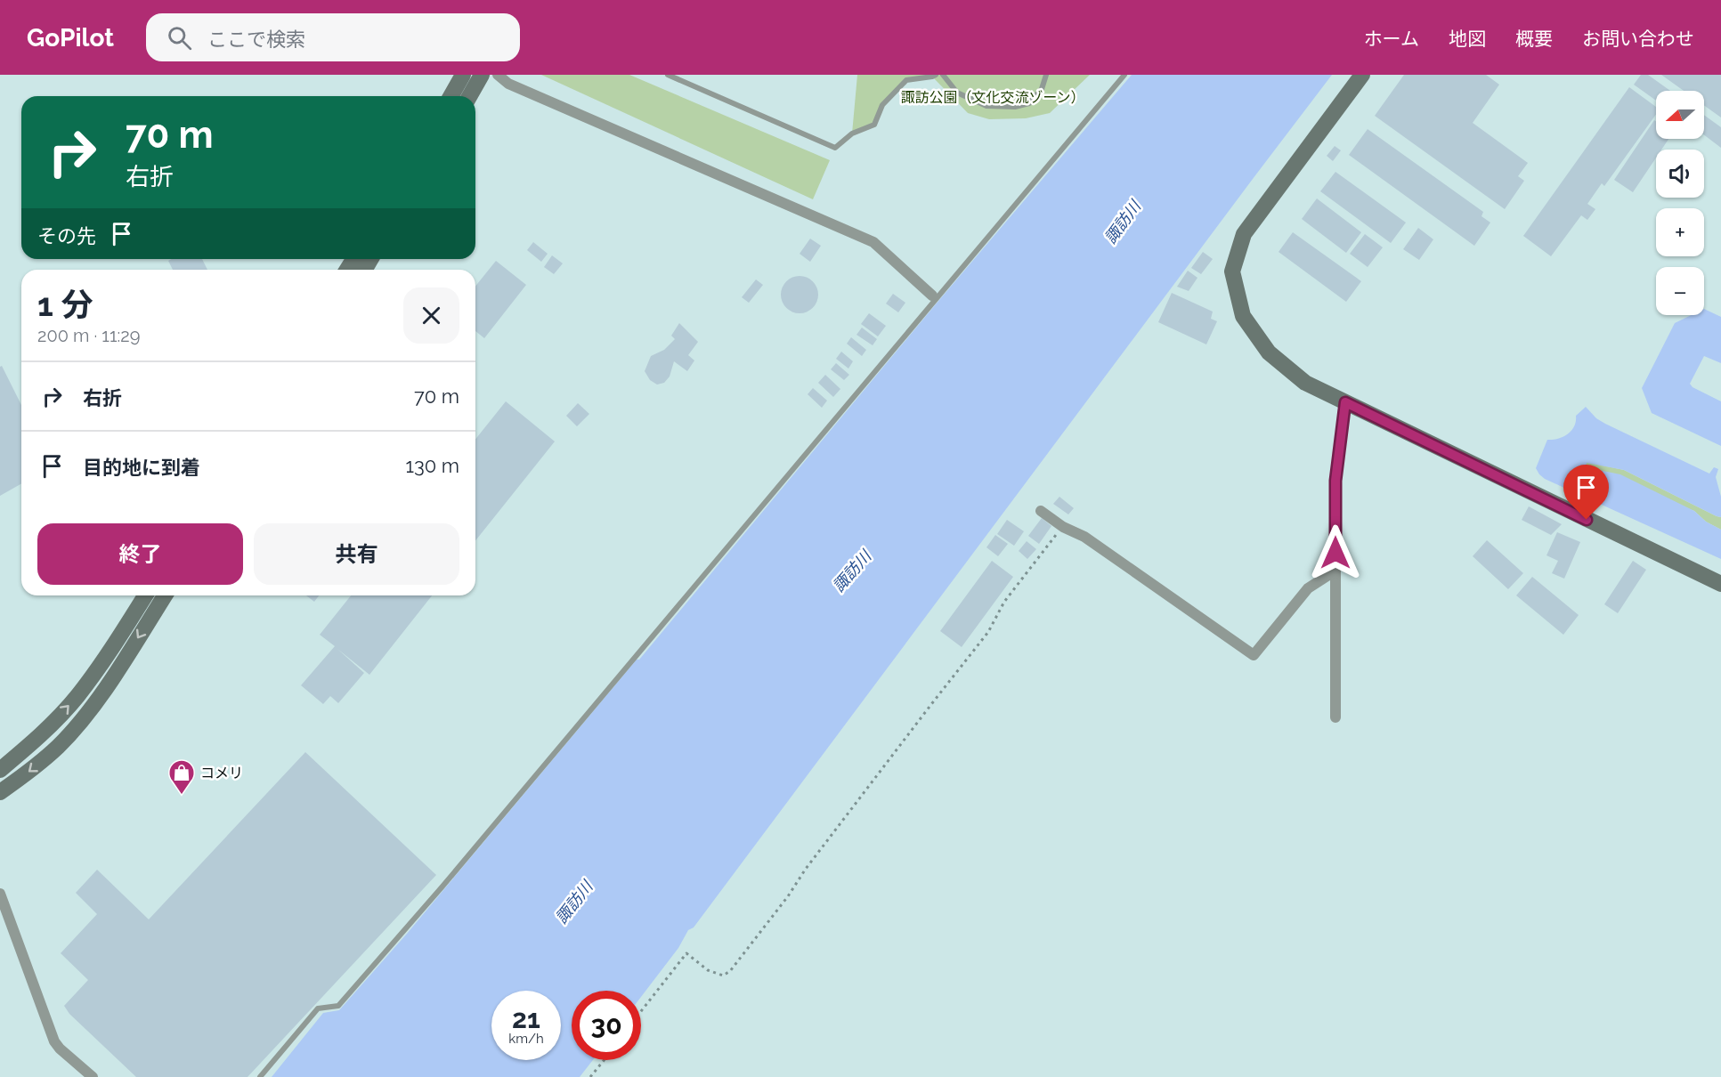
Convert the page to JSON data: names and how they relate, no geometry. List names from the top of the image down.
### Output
{
  "water": ["諏訪川"],
  "parks": ["諏訪公園（文化交流ゾーン）"],
  "places": {
    "shop": ["コメリ"]
  },
  "north": "left",
  "page": {
    "header": "GoPilot",
    "search": "ここで検索",
    "nav": [
      "ホーム",
      "地図",
      "概要",
      "お問い合わせ"
    ],
    "map_buttons": ["+", "−"],
    "turn": ["70 m", "右折"],
    "then": "その先",
    "heading": ["1 分", "200 m · 11:29"],
    "list": [
      {
        "name": "右折",
        "value": "70 m"
      },
      {
        "name": "目的地に到着",
        "value": "130 m"
      }
    ],
    "buttons": ["終了", "共有"],
    "speed": "21 km/h",
    "limit": "30"
  }
}
